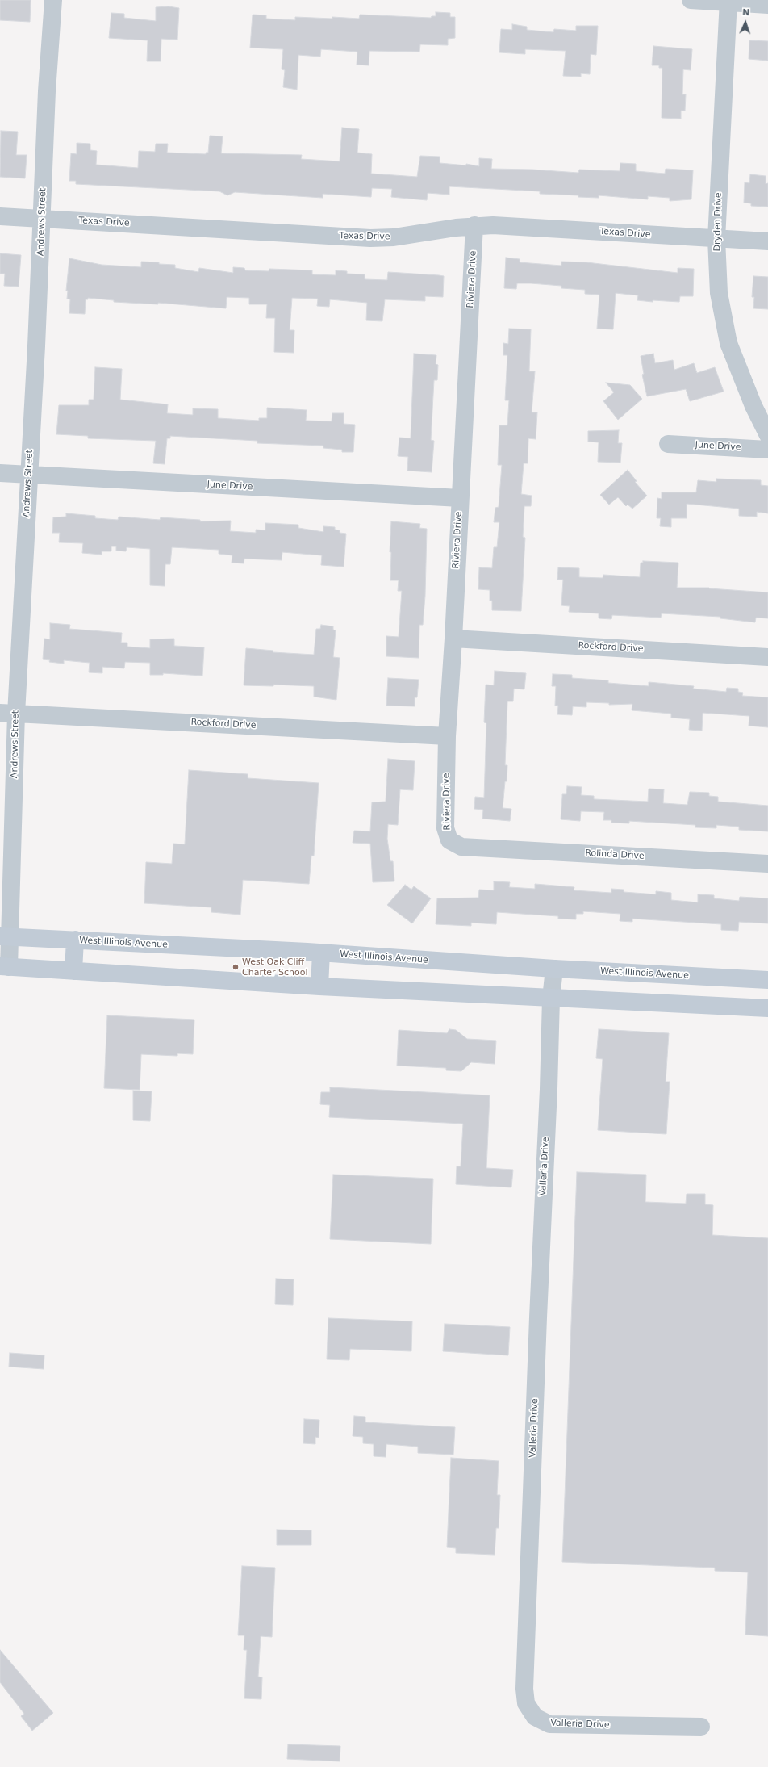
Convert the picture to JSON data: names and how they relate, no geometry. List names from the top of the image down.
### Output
{
  "streets": {
    "main road": ["West Illinois Avenue"],
    "street": [
      "Andrews Street",
      "Texas Drive",
      "Dryden Drive",
      "Riviera Drive",
      "June Drive",
      "Rockford Drive",
      "Rolinda Drive",
      "Valleria Drive"
    ]
  },
  "crossings": [
    ["Andrews Street", "Texas Drive"],
    ["Andrews Street", "June Drive"],
    ["Andrews Street", "Rockford Drive"],
    ["Andrews Street", "West Illinois Avenue"],
    ["Texas Drive", "Dryden Drive"],
    ["Texas Drive", "Riviera Drive"],
    ["Riviera Drive", "June Drive"],
    ["Riviera Drive", "Rockford Drive"],
    ["Riviera Drive", "Rolinda Drive"],
    ["West Illinois Avenue", "Valleria Drive"]
  ],
  "places": ["West Oak Cliff Charter School"],
  "north": "top"
}
